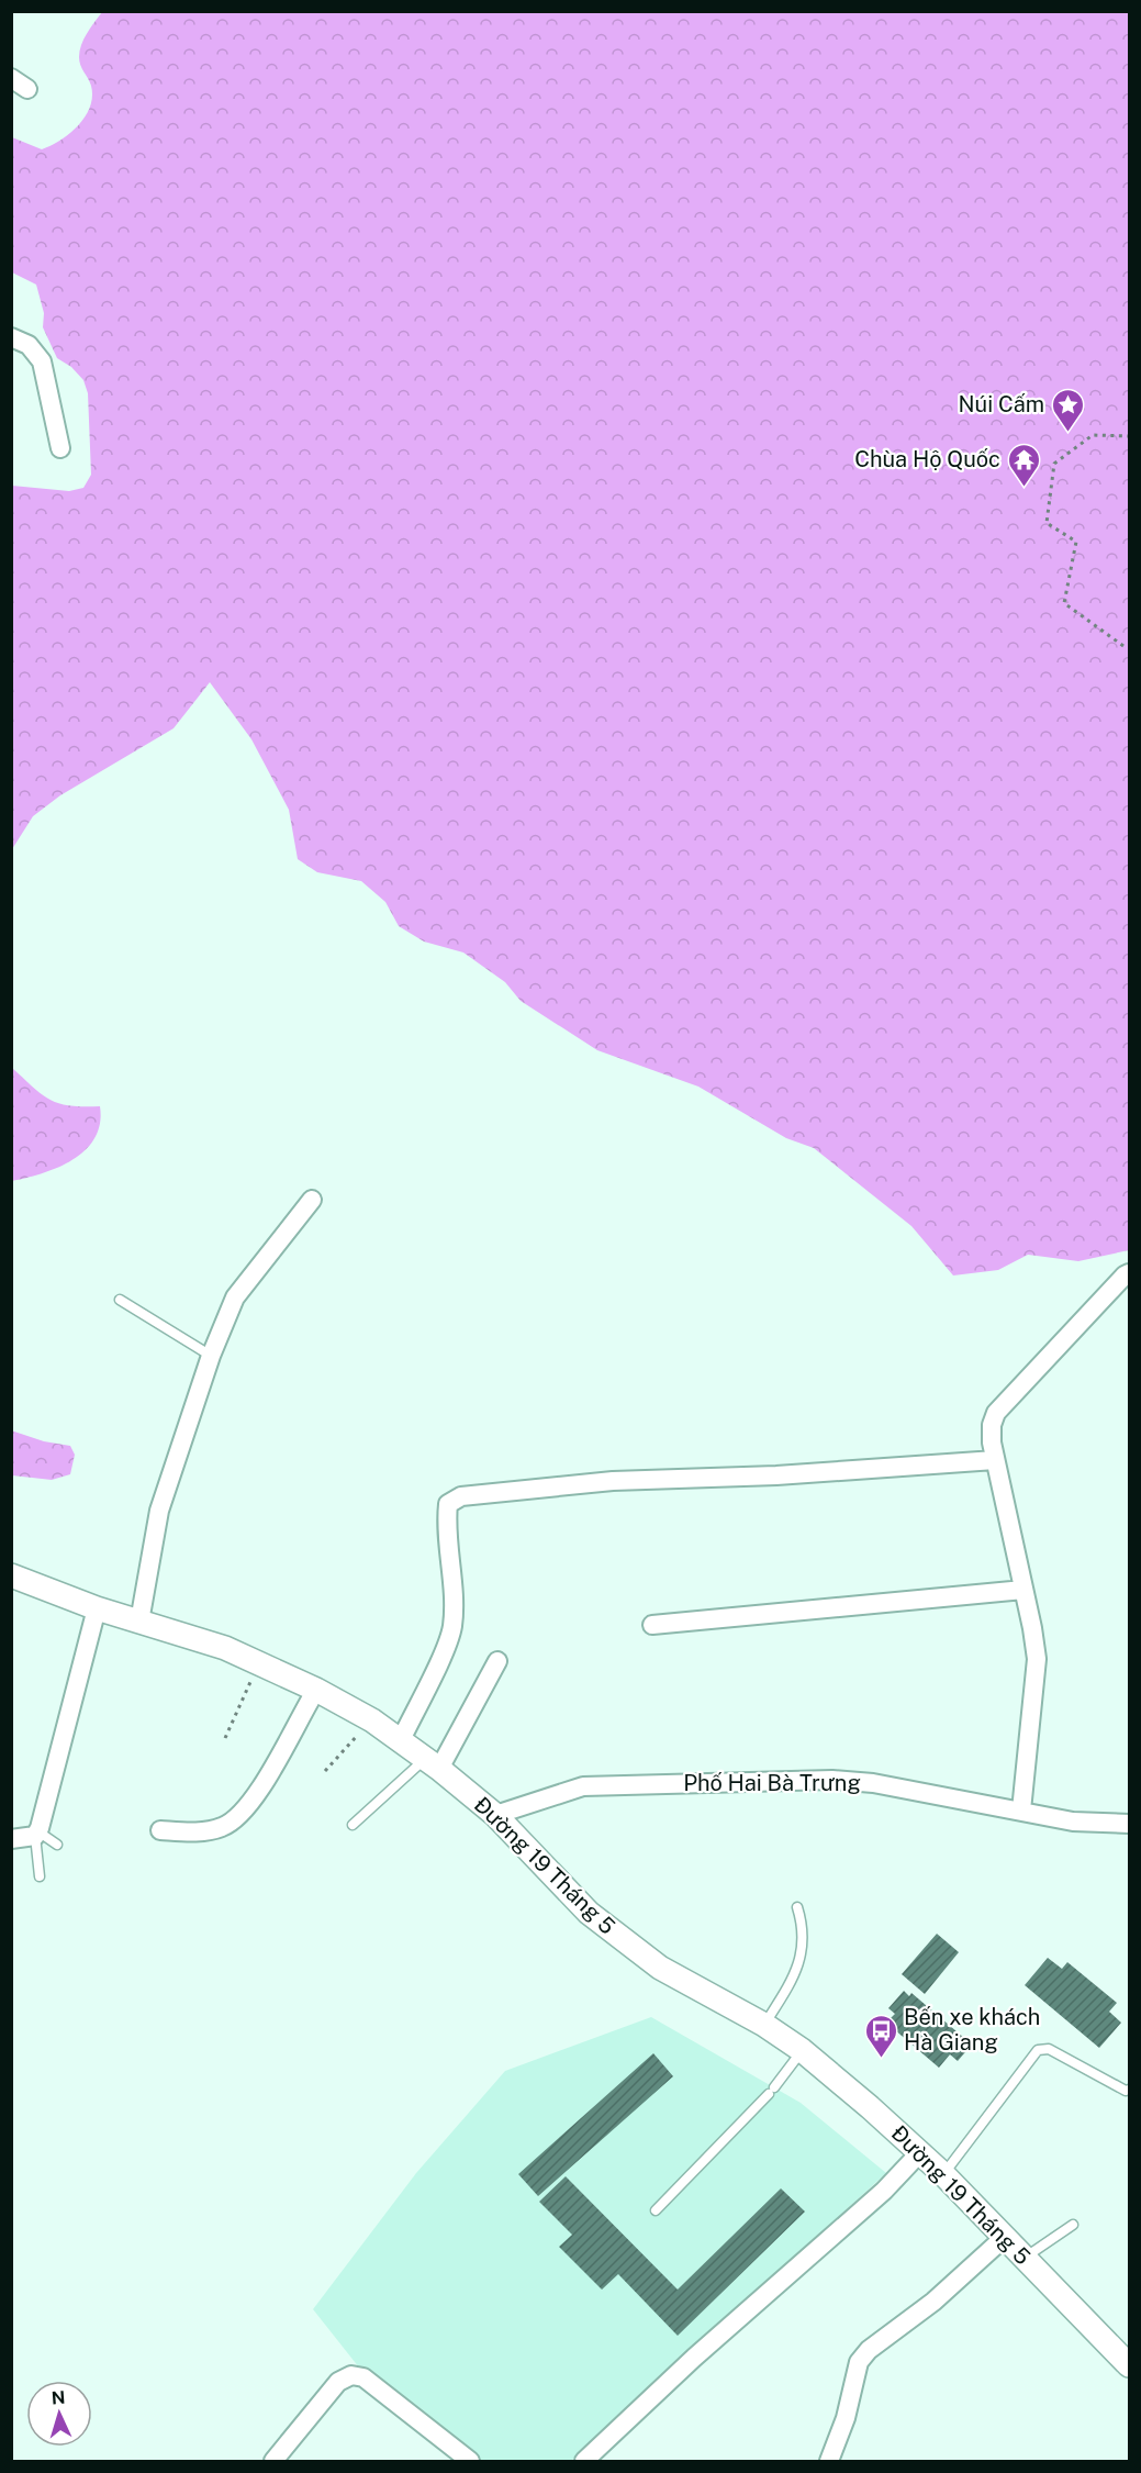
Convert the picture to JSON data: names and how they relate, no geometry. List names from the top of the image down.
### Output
{
  "streets": {
    "street": ["Phố Hai Bà Trưng", "Đường 19 Tháng 5"]
  },
  "crossings": [
    ["Phố Hai Bà Trưng", "Đường 19 Tháng 5"]
  ],
  "places": {
    "place": ["Núi Cấm"],
    "temple": ["Chùa Hộ Quốc"],
    "bus stop": ["Bến xe khách Hà Giang"]
  },
  "north": "top"
}
